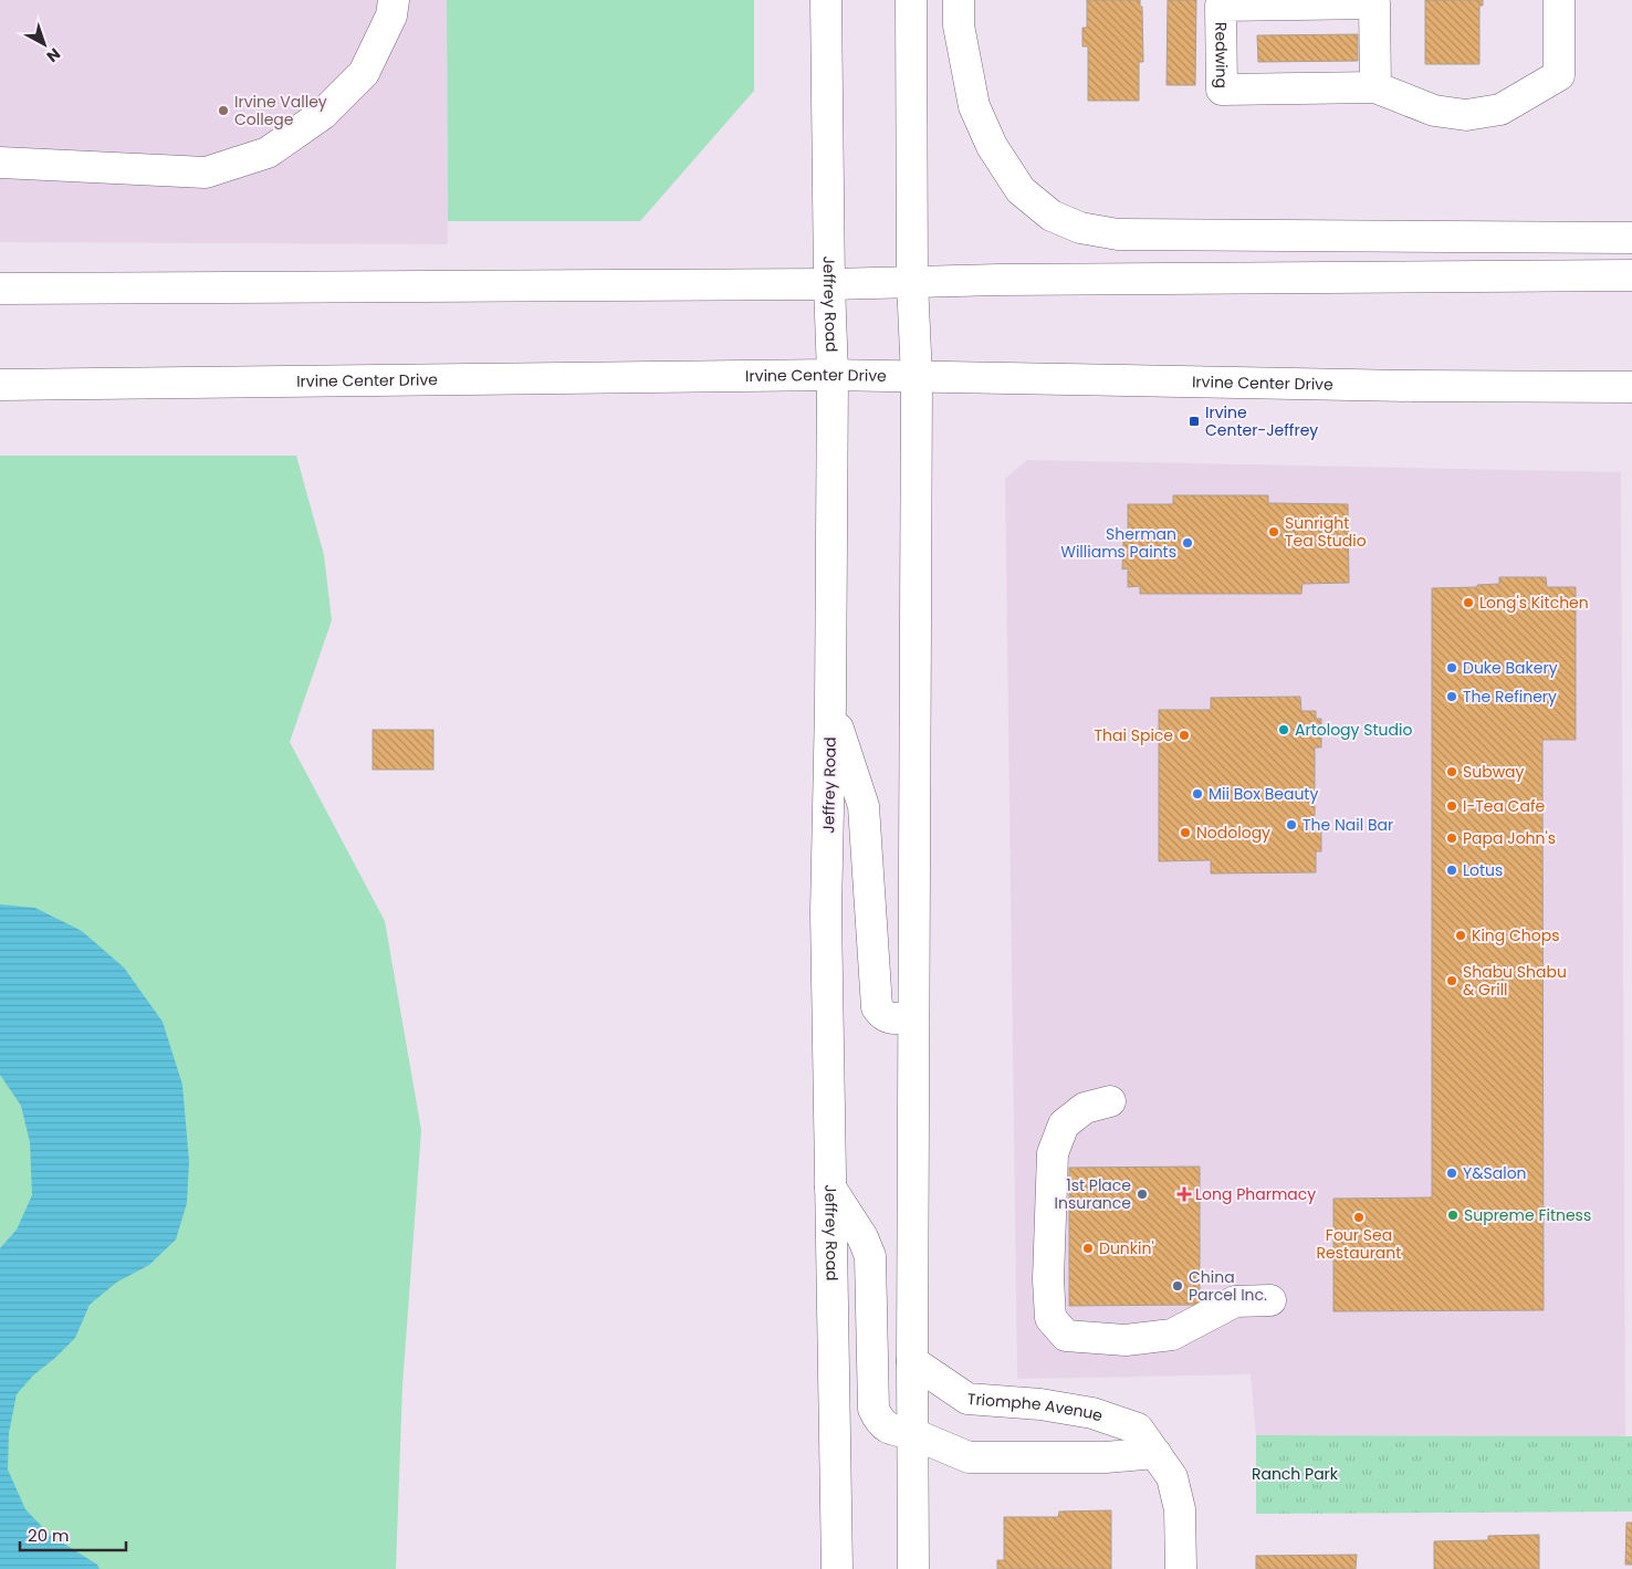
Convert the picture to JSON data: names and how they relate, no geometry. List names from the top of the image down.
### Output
{
  "streets": {
    "main road": [
      "Redwing",
      "Jeffrey Road",
      "Irvine Center Drive",
      "Triomphe Avenue"
    ]
  },
  "crossings": [
    ["Jeffrey Road", "Irvine Center Drive"]
  ],
  "parks": ["Ranch Park"],
  "places": {
    "other": [
      "Irvine Valley College",
      "Sunright Tea Studio",
      "Sherman Williams Paints",
      "Long's Kitchen",
      "Duke Bakery",
      "The Refinery",
      "Artology Studio",
      "Thai Spice",
      "Subway",
      "Mii Box Beauty",
      "I-Tea Cafe",
      "The Nail Bar",
      "Nodology",
      "Papa John's",
      "Lotus",
      "King Chops",
      "Shabu Shabu & Grill",
      "Y&Salon",
      "1st Place Insurance",
      "Supreme Fitness",
      "Four Sea Restaurant",
      "Dunkin'",
      "China Parcel Inc."
    ],
    "transit": ["Irvine Center-Jeffrey"],
    "health": ["Long Pharmacy"]
  },
  "scale_bar": "20 m",
  "north": "bottom right"
}
